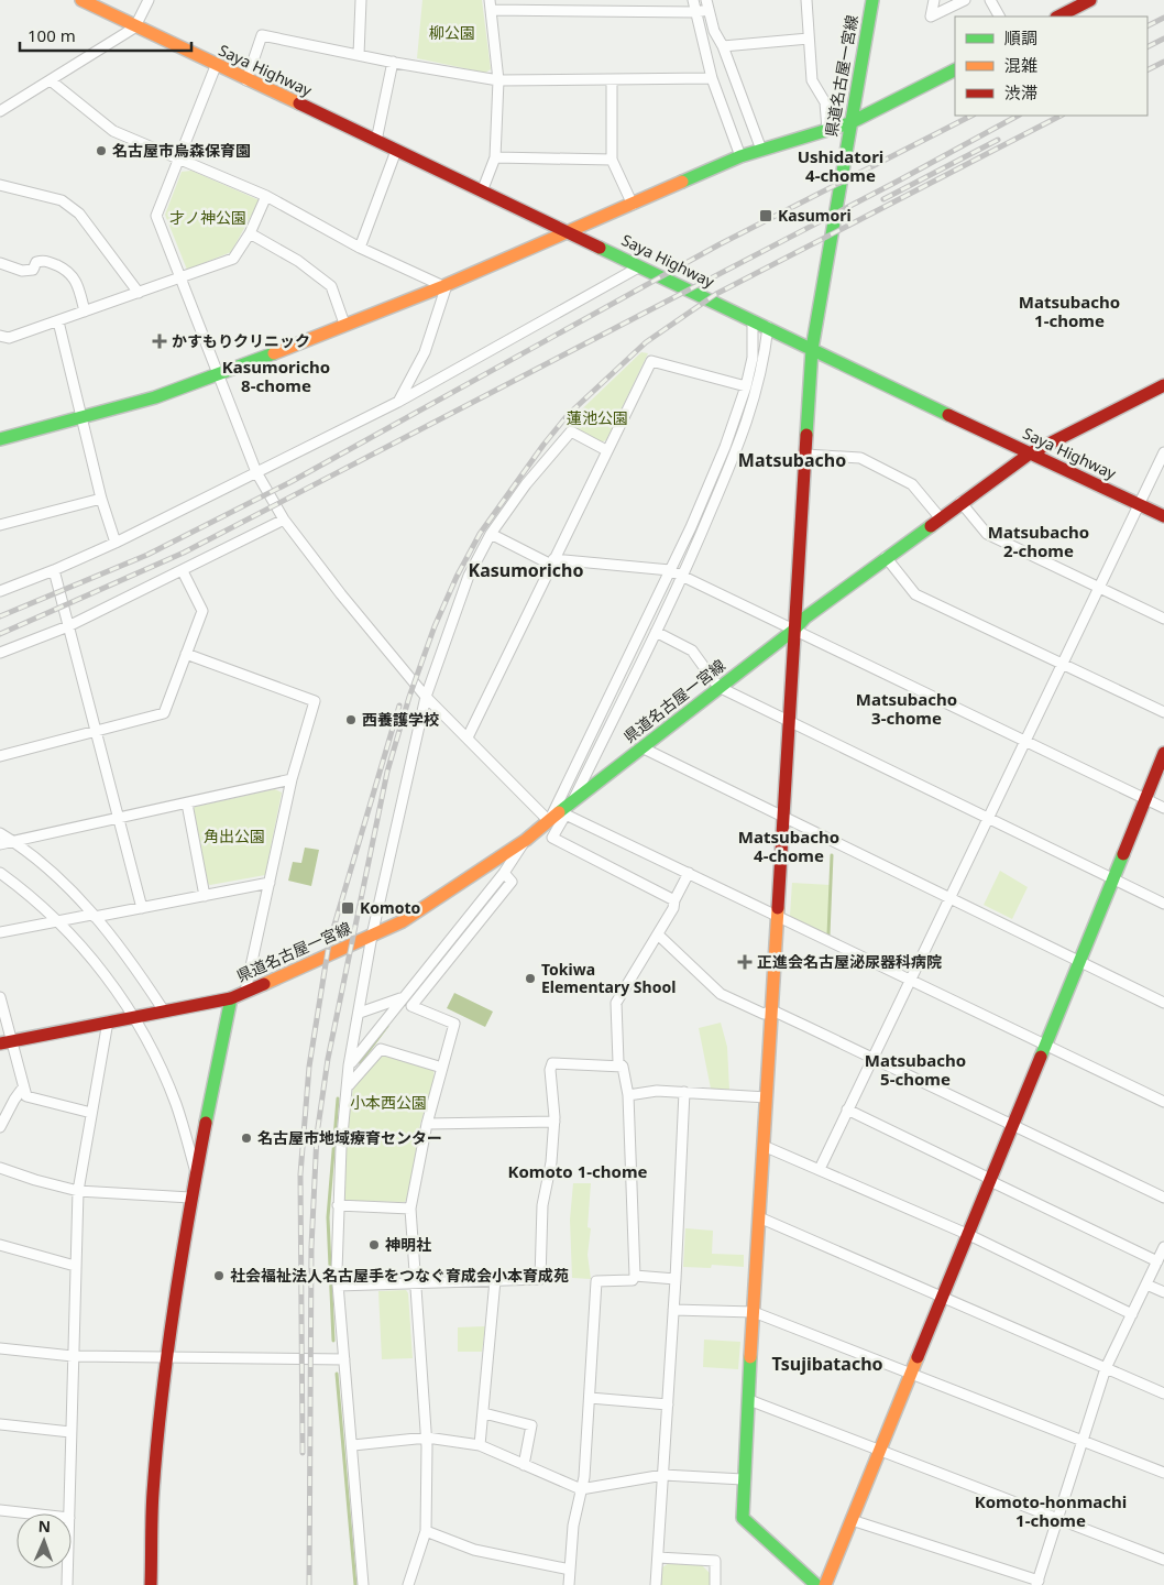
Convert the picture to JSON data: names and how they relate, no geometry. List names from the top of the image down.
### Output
{
  "streets": {
    "street": ["Saya Highway", "県道名古屋一宮線"]
  },
  "crossings": [
    ["Saya Highway", "県道名古屋一宮線"]
  ],
  "districts": [
    "Ushidatori 4-chome",
    "Matsubacho 1-chome",
    "Kasumoricho 8-chome",
    "Matsubacho",
    "Matsubacho 2-chome",
    "Kasumoricho",
    "Matsubacho 3-chome",
    "Matsubacho 4-chome",
    "Matsubacho 5-chome",
    "Komoto 1-chome",
    "Tsujibatacho",
    "Komoto-honmachi 1-chome"
  ],
  "parks": [
    "柳公園",
    "才ノ神公園",
    "蓮池公園",
    "角出公園",
    "小本西公園"
  ],
  "places": {
    "other": [
      "名古屋市烏森保育園",
      "西養護学校",
      "Tokiwa Elementary Shool",
      "名古屋市地域療育センター",
      "神明社",
      "社会福祉法人名古屋手をつなぐ育成会小本育成苑"
    ],
    "transit": ["Kasumori", "Komoto"],
    "health": ["かすもりクリニック", "正進会名古屋泌尿器科病院"]
  },
  "legend": ["順調", "混雑", "渋滞"],
  "scale_bar": "100 m",
  "north": "top"
}
